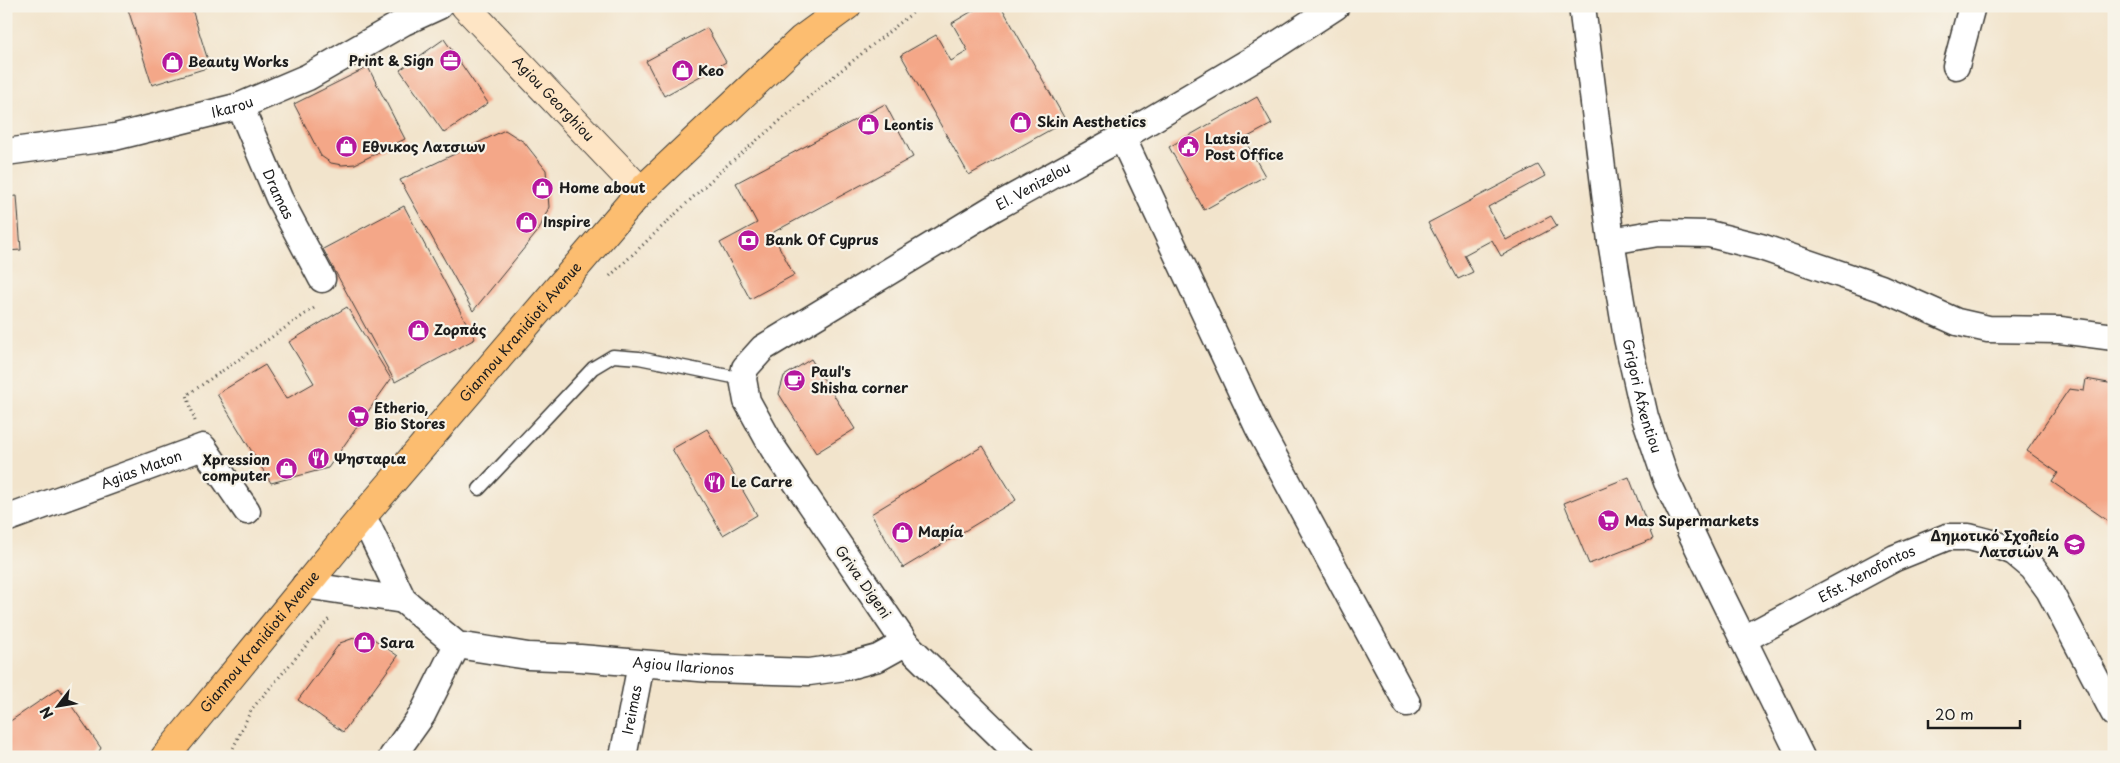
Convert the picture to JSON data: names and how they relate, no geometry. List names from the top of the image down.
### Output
{
  "streets": {
    "main road": ["Agiou Georghiou", "Giannou Kranidioti Avenue"],
    "street": [
      "Ikarou",
      "El. Venizelou",
      "Dramas",
      "Grigori Afxentiou",
      "Agias Maton",
      "Efst. Xenofontos",
      "Griva Digeni",
      "Agiou Ilarionos",
      "Ireimas"
    ]
  },
  "crossings": [
    ["Agiou Georghiou", "Giannou Kranidioti Avenue"],
    ["Ikarou", "Dramas"],
    ["El. Venizelou", "Griva Digeni"],
    ["Grigori Afxentiou", "Efst. Xenofontos"],
    ["Griva Digeni", "Agiou Ilarionos"],
    ["Agiou Ilarionos", "Ireimas"]
  ],
  "places": {
    "office": ["Print & Sign"],
    "shop": [
      "Beauty Works",
      "Keo",
      "Skin Aesthetics",
      "Leontis",
      "Εθνικος Λατσιων",
      "Home about",
      "Inspire",
      "Ζορπάς",
      "Xpression computer",
      "Mapía",
      "Sara"
    ],
    "public building": ["Latsia Post Office"],
    "bank": ["Bank Of Cyprus"],
    "cafe": ["Paul's Shisha corner"],
    "supermarket": ["Etherio, Bio Stores", "Mas Supermarkets"],
    "restaurant": ["Ψησταρια", "Le Carre"],
    "school or university": ["Δημοτικό Σχολείο Λατσιών Α΄"]
  },
  "scale_bar": "20 m",
  "north": "bottom left"
}
